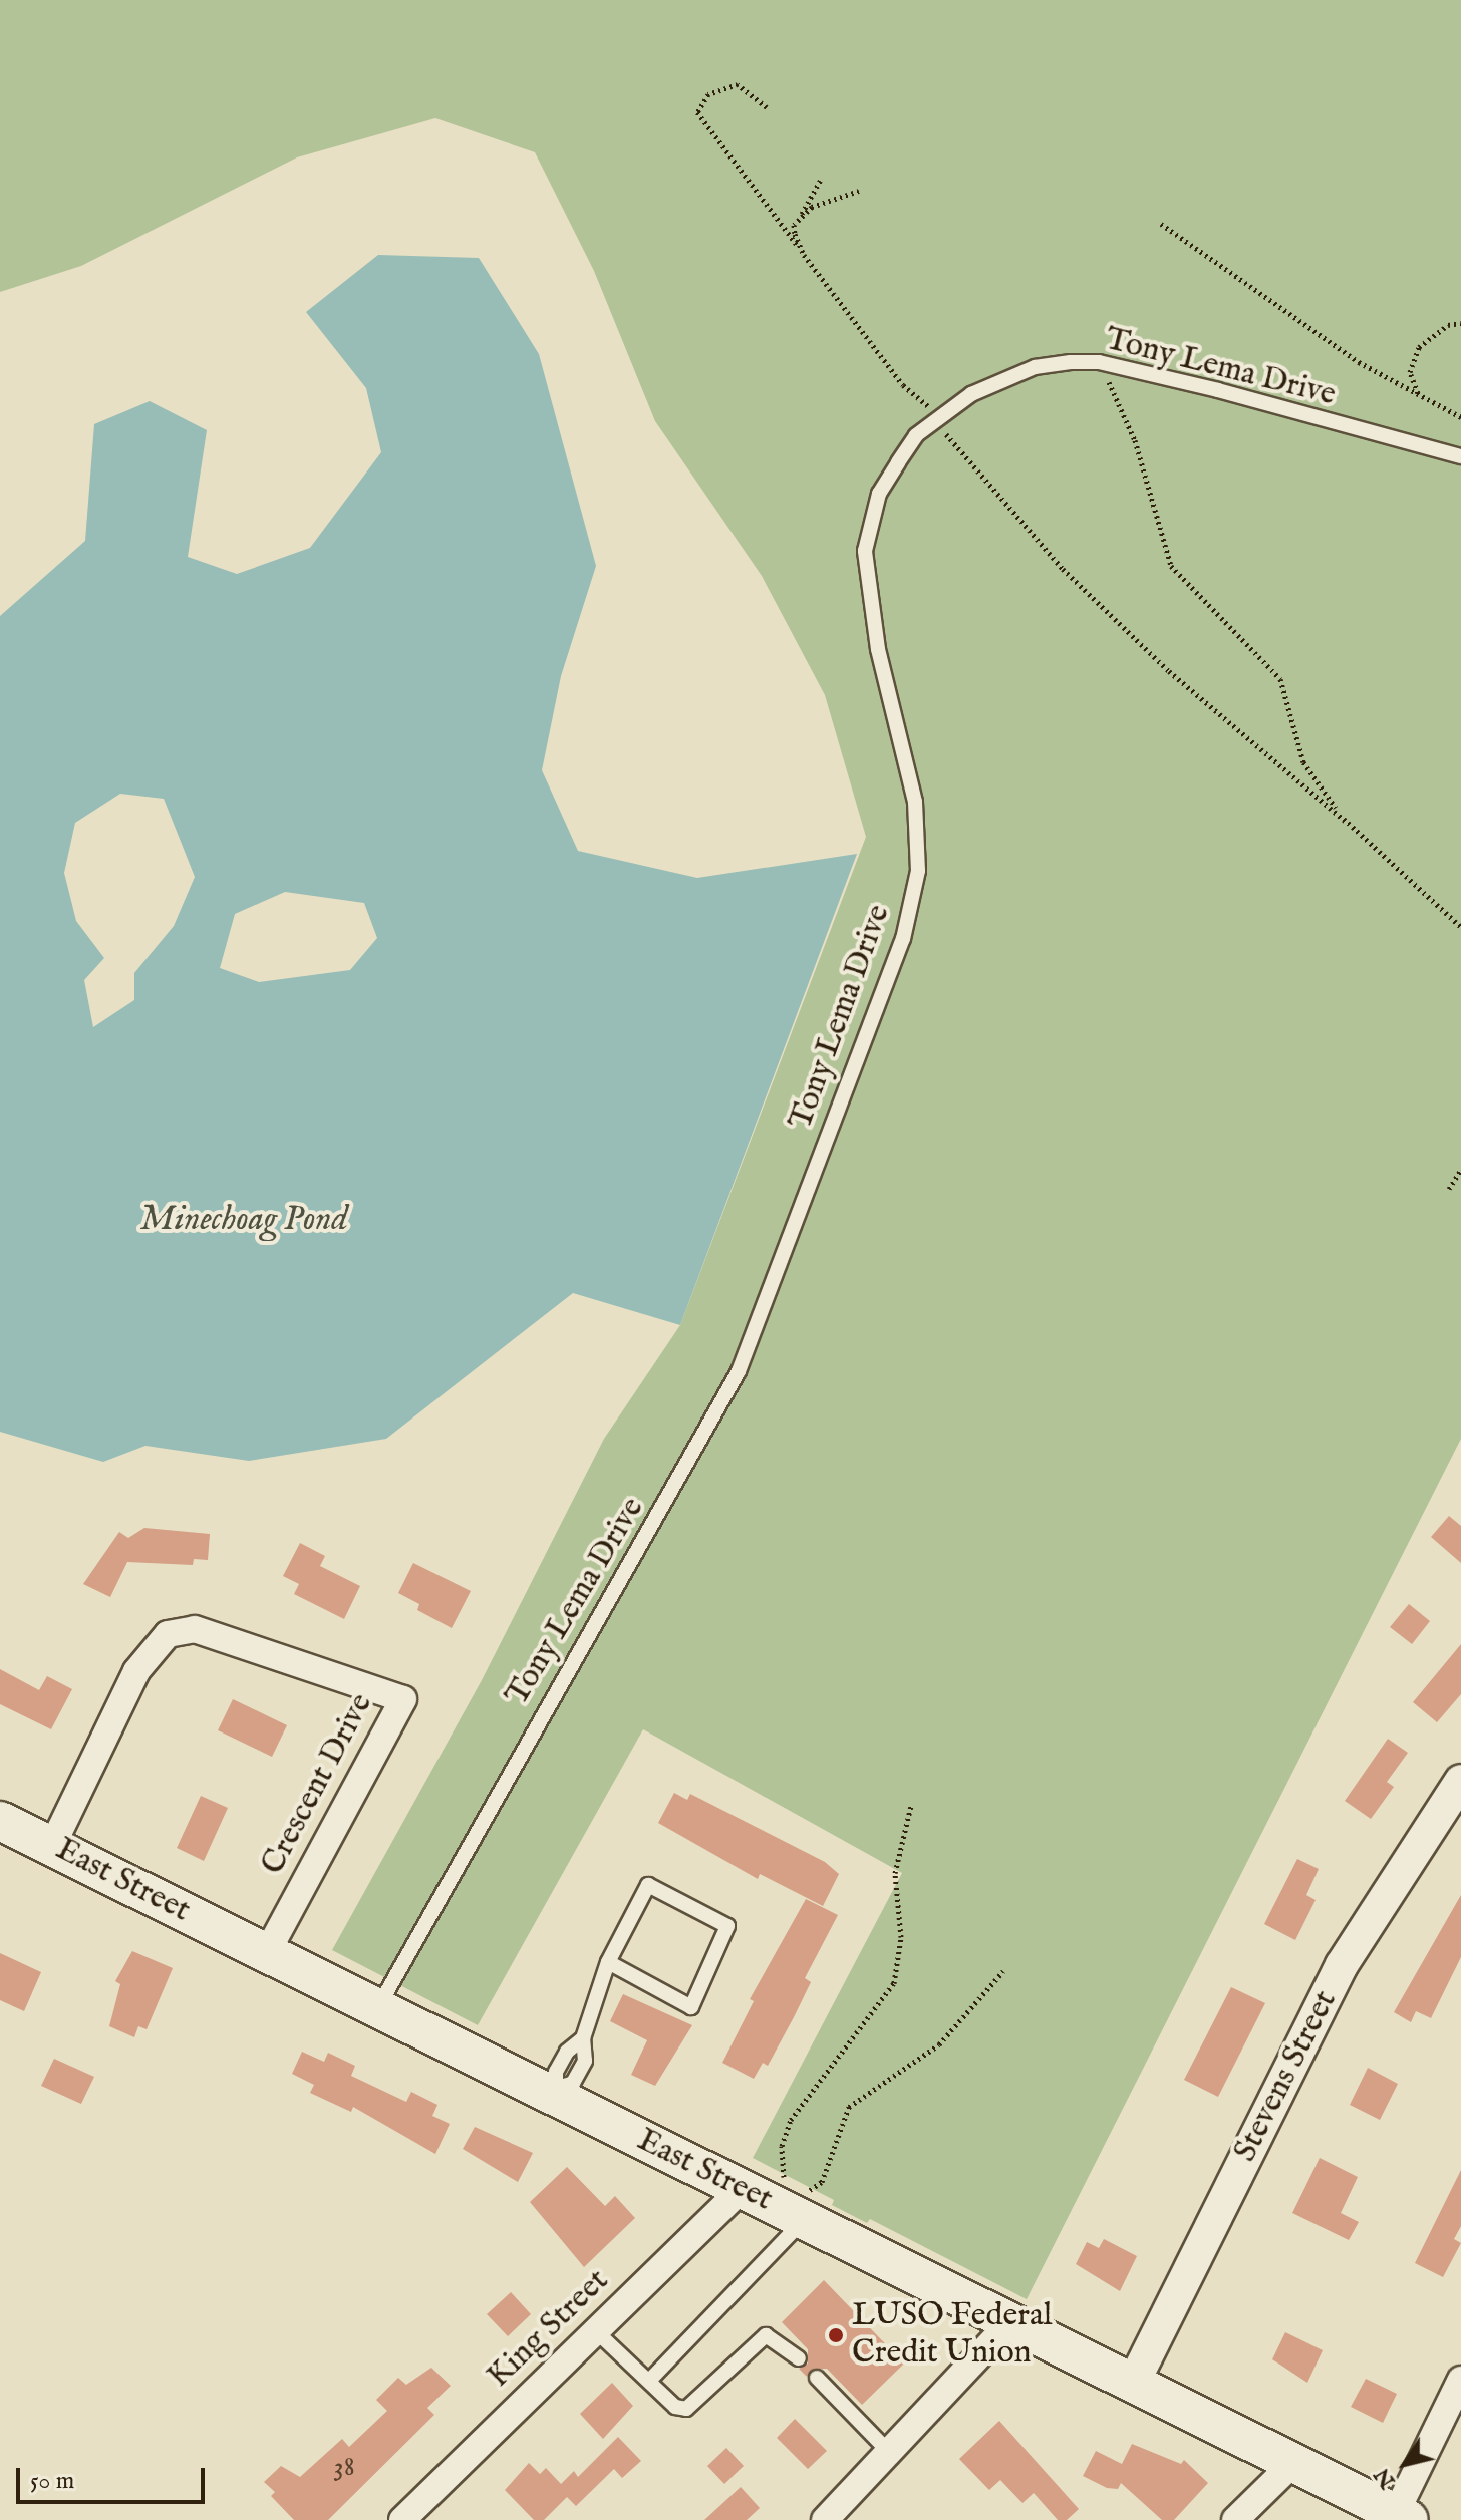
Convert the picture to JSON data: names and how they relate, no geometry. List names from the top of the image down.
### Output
{
  "streets": {
    "main road": ["East Street"],
    "street": ["Crescent Drive", "Stevens Street", "King Street"],
    "lane": ["Tony Lema Drive"]
  },
  "crossings": [
    ["Tony Lema Drive", "East Street"],
    ["Crescent Drive", "East Street"],
    ["East Street", "Stevens Street"],
    ["East Street", "King Street"]
  ],
  "water": ["Minechoag Pond"],
  "places": ["LUSO Federal Credit Union"],
  "house_numbers": ["38"],
  "scale_bar": "50 m",
  "north": "bottom left"
}
